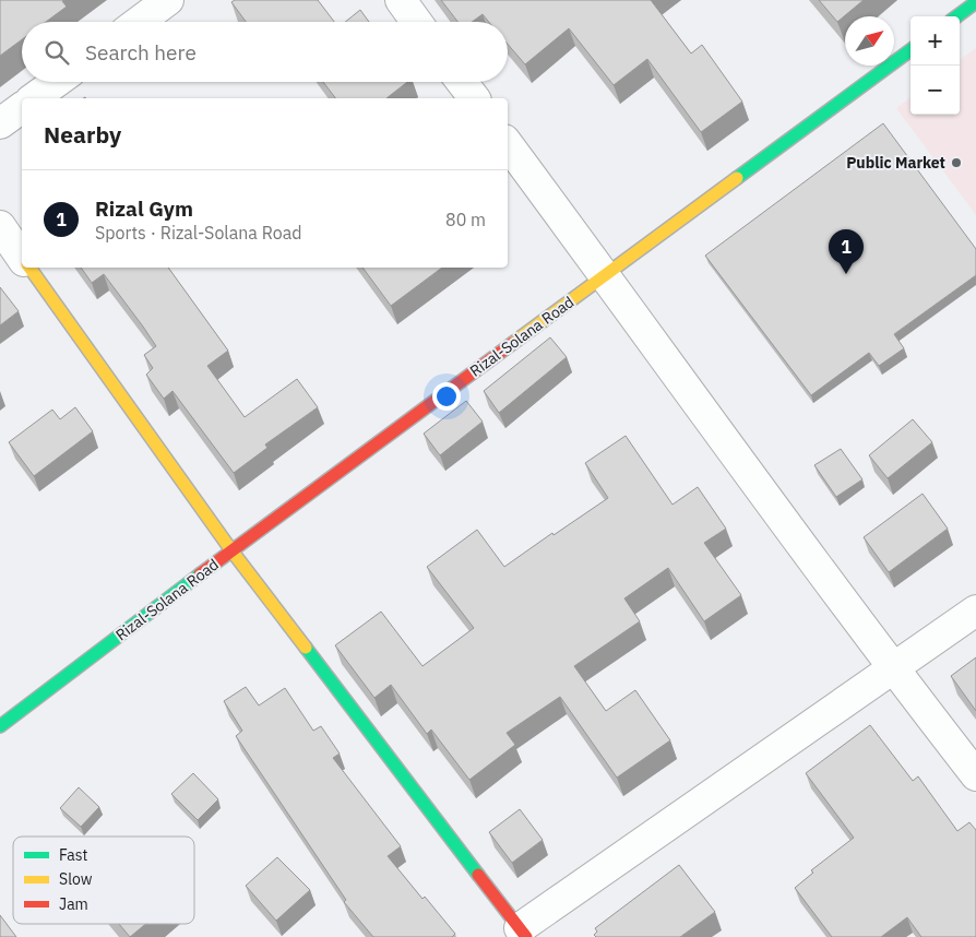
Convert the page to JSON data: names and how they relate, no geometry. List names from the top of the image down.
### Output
{
  "streets": {
    "main road": ["Rizal-Solana Road"]
  },
  "places": ["Public Market"],
  "legend": ["Fast", "Slow", "Jam"],
  "north": "top right",
  "page": {
    "map_buttons": ["+", "−"],
    "search": "Search here",
    "heading": "Nearby",
    "list": [
      {
        "mark": "1",
        "name": "Rizal Gym",
        "note": "Sports · Rizal-Solana Road",
        "value": "80 m"
      }
    ],
    "pins": "1"
  }
}
